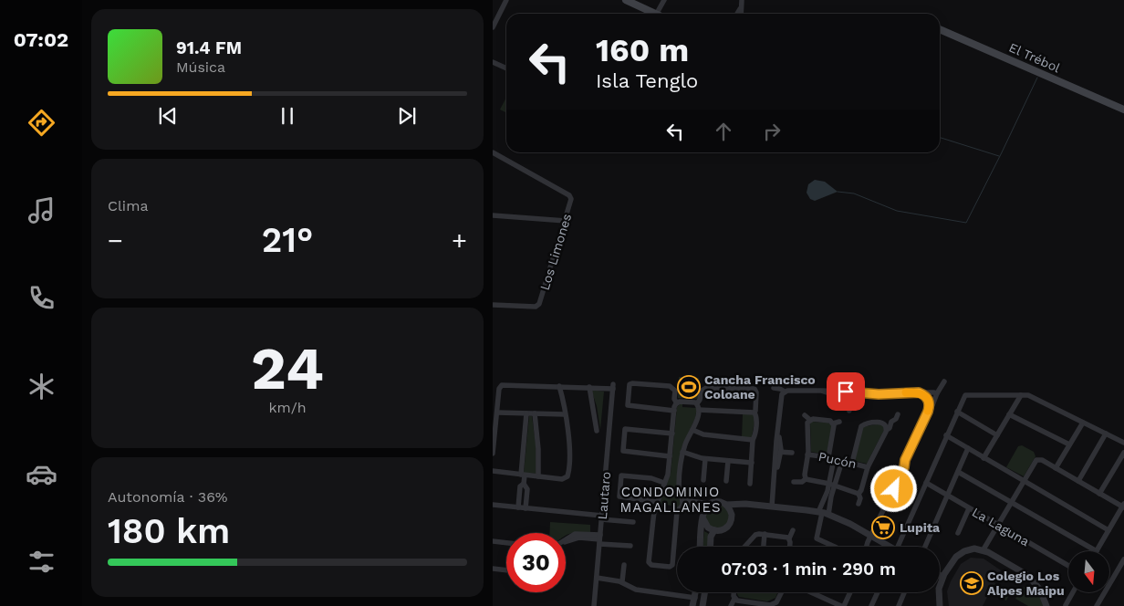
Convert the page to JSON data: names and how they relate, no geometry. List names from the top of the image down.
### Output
{
  "streets": {
    "main road": ["El Trébol"],
    "street": [
      "Los Limones",
      "Pucón",
      "Lautaro",
      "La Laguna"
    ]
  },
  "districts": ["CONDOMINIO MAGALLANES"],
  "places": {
    "sports": ["Cancha Francisco Coloane"],
    "supermarket": ["Lupita"],
    "school or university": ["Colegio Los Alpes Maipu"]
  },
  "north": "bottom",
  "page": {
    "tabs": "07:02",
    "turn": ["160 m", "Isla Tenglo"],
    "song": ["91.4 FM", "Música"],
    "tile": [
      "Clima",
      ["24", "km/h"],
      ["Autonomía · 36%", "180 km"]
    ],
    "heat": ["−", "21°", "+"],
    "limit": "30",
    "trip": "07:03 · 1 min · 290 m"
  }
}
